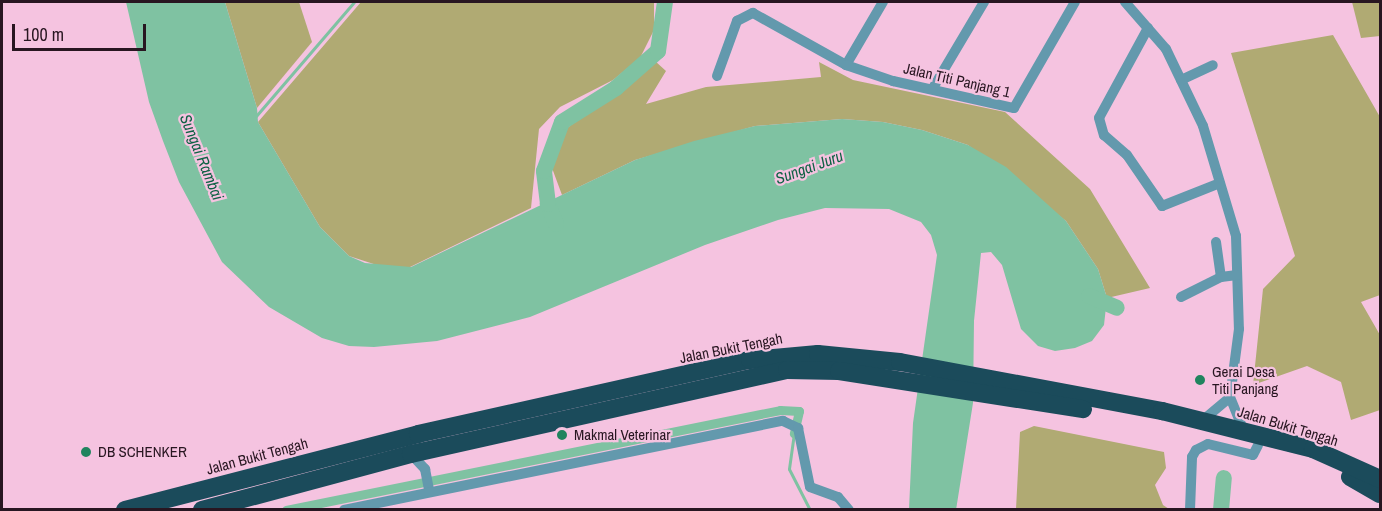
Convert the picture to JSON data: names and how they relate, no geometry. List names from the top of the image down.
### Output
{
  "streets": {
    "highway": ["Jalan Bukit Tengah"],
    "street": ["Jalan Titi Panjang 1"]
  },
  "water": ["Sungai Rambai", "Sungai Juru"],
  "places": ["Gerai Desa Titi Panjang", "Makmal Veterinar", "DB SCHENKER"],
  "scale_bar": "100 m"
}
